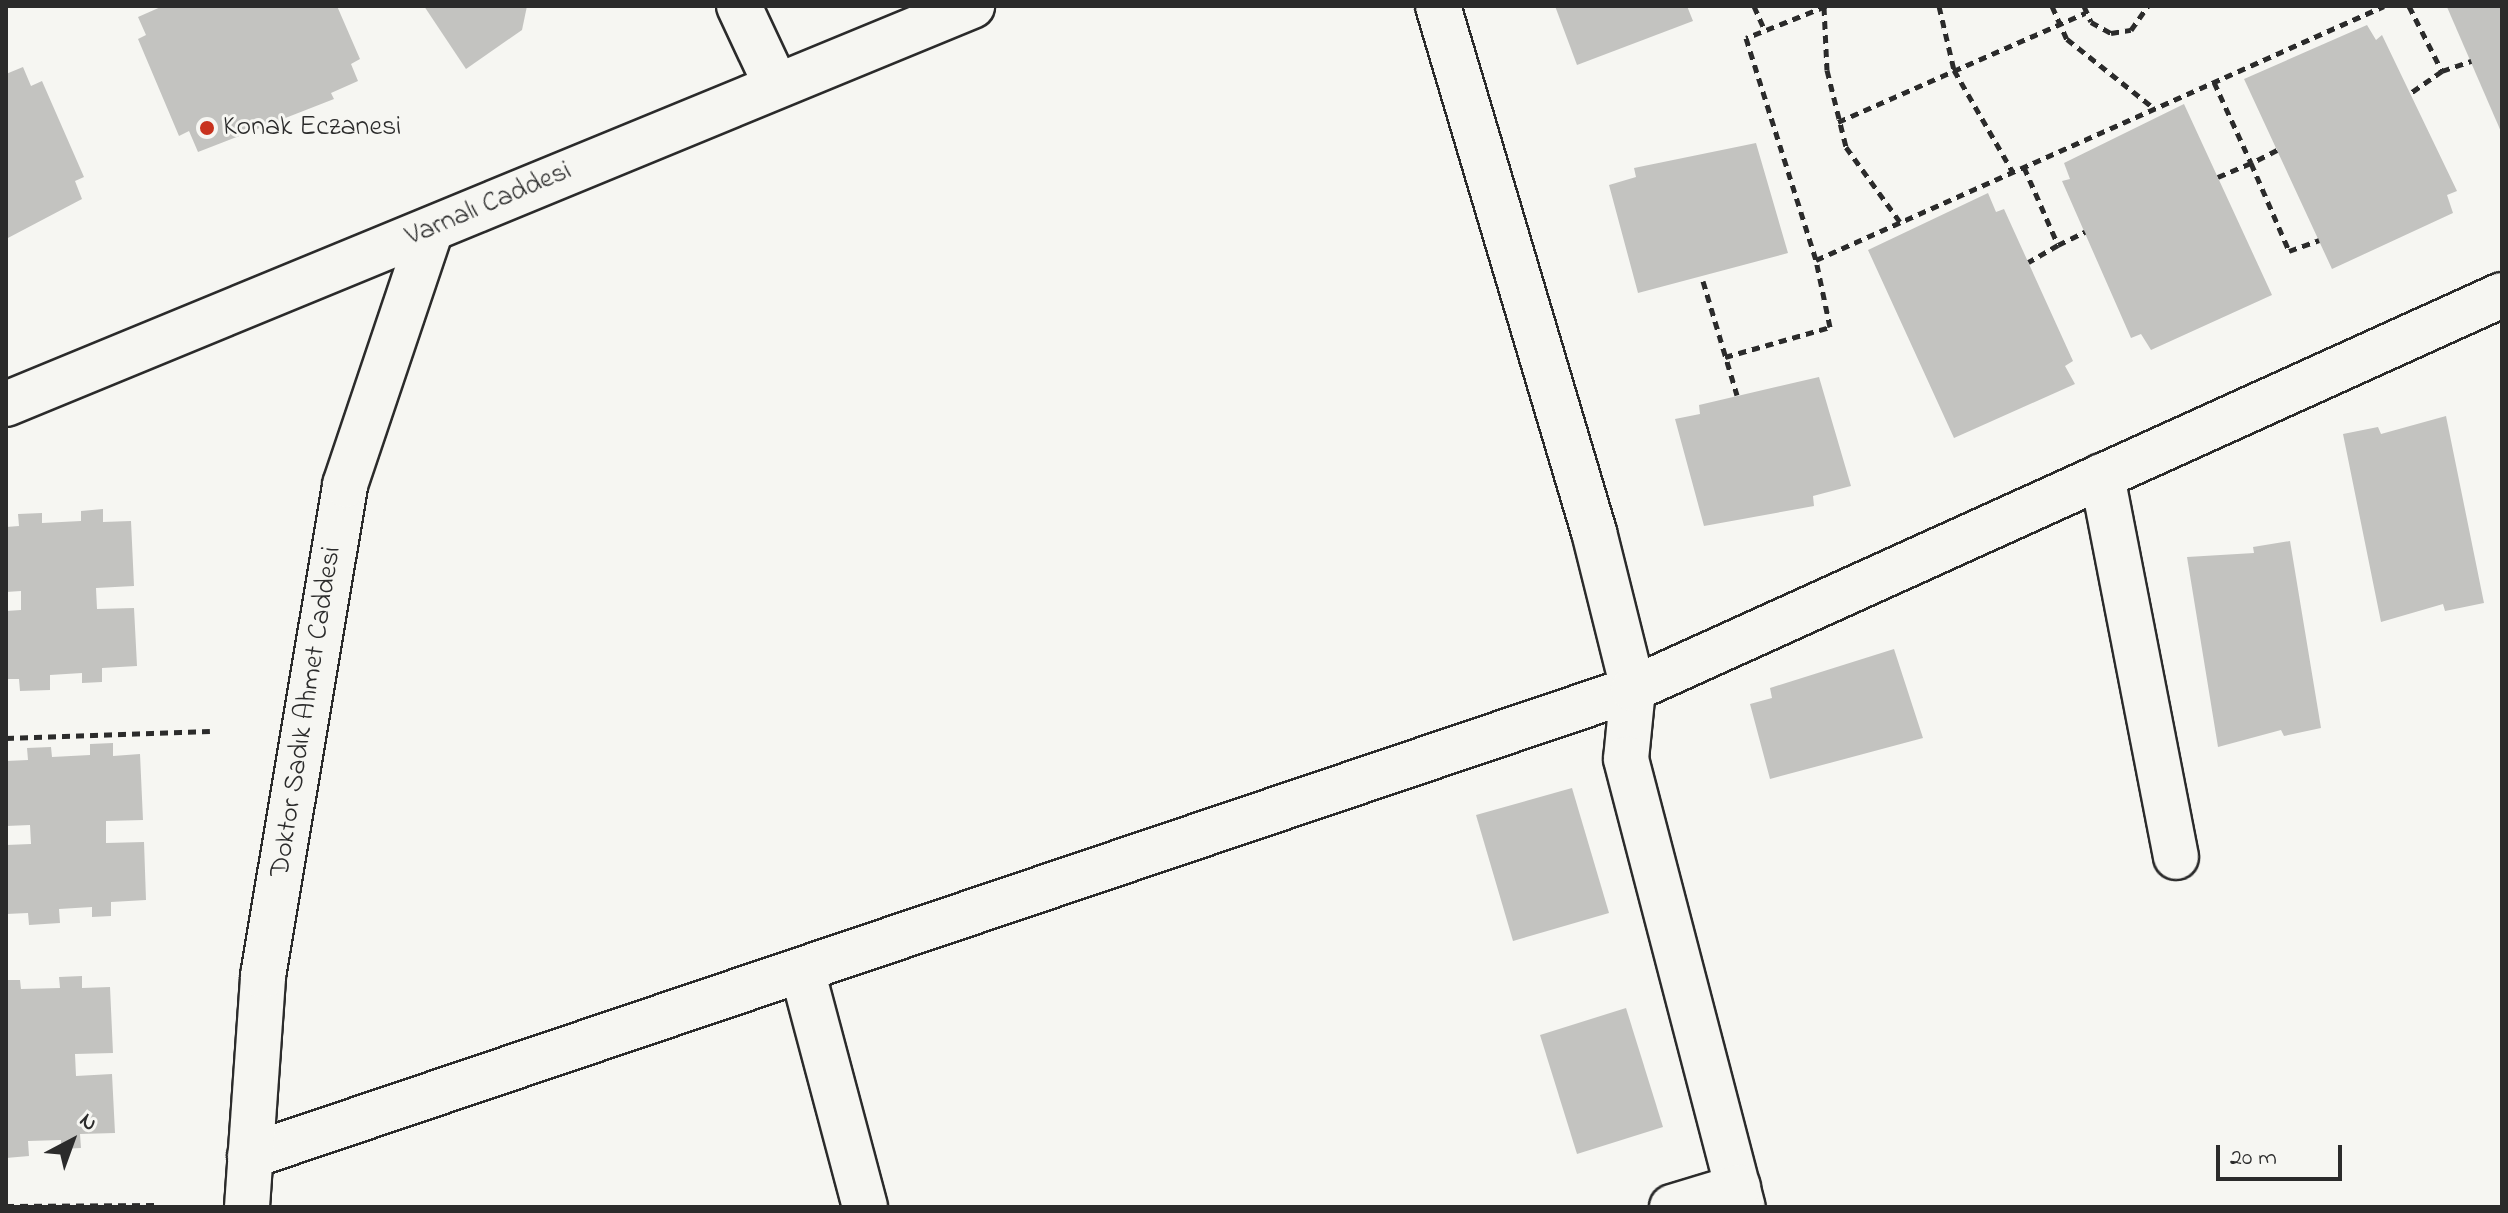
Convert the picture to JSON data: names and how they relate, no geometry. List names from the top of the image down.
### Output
{
  "streets": {
    "street": ["Varnalı Caddesi", "Doktor Sadık Ahmet Caddesi"]
  },
  "crossings": [
    ["Varnalı Caddesi", "Doktor Sadık Ahmet Caddesi"]
  ],
  "places": ["Konak Eczanesi"],
  "scale_bar": "20 m",
  "north": "top right"
}
